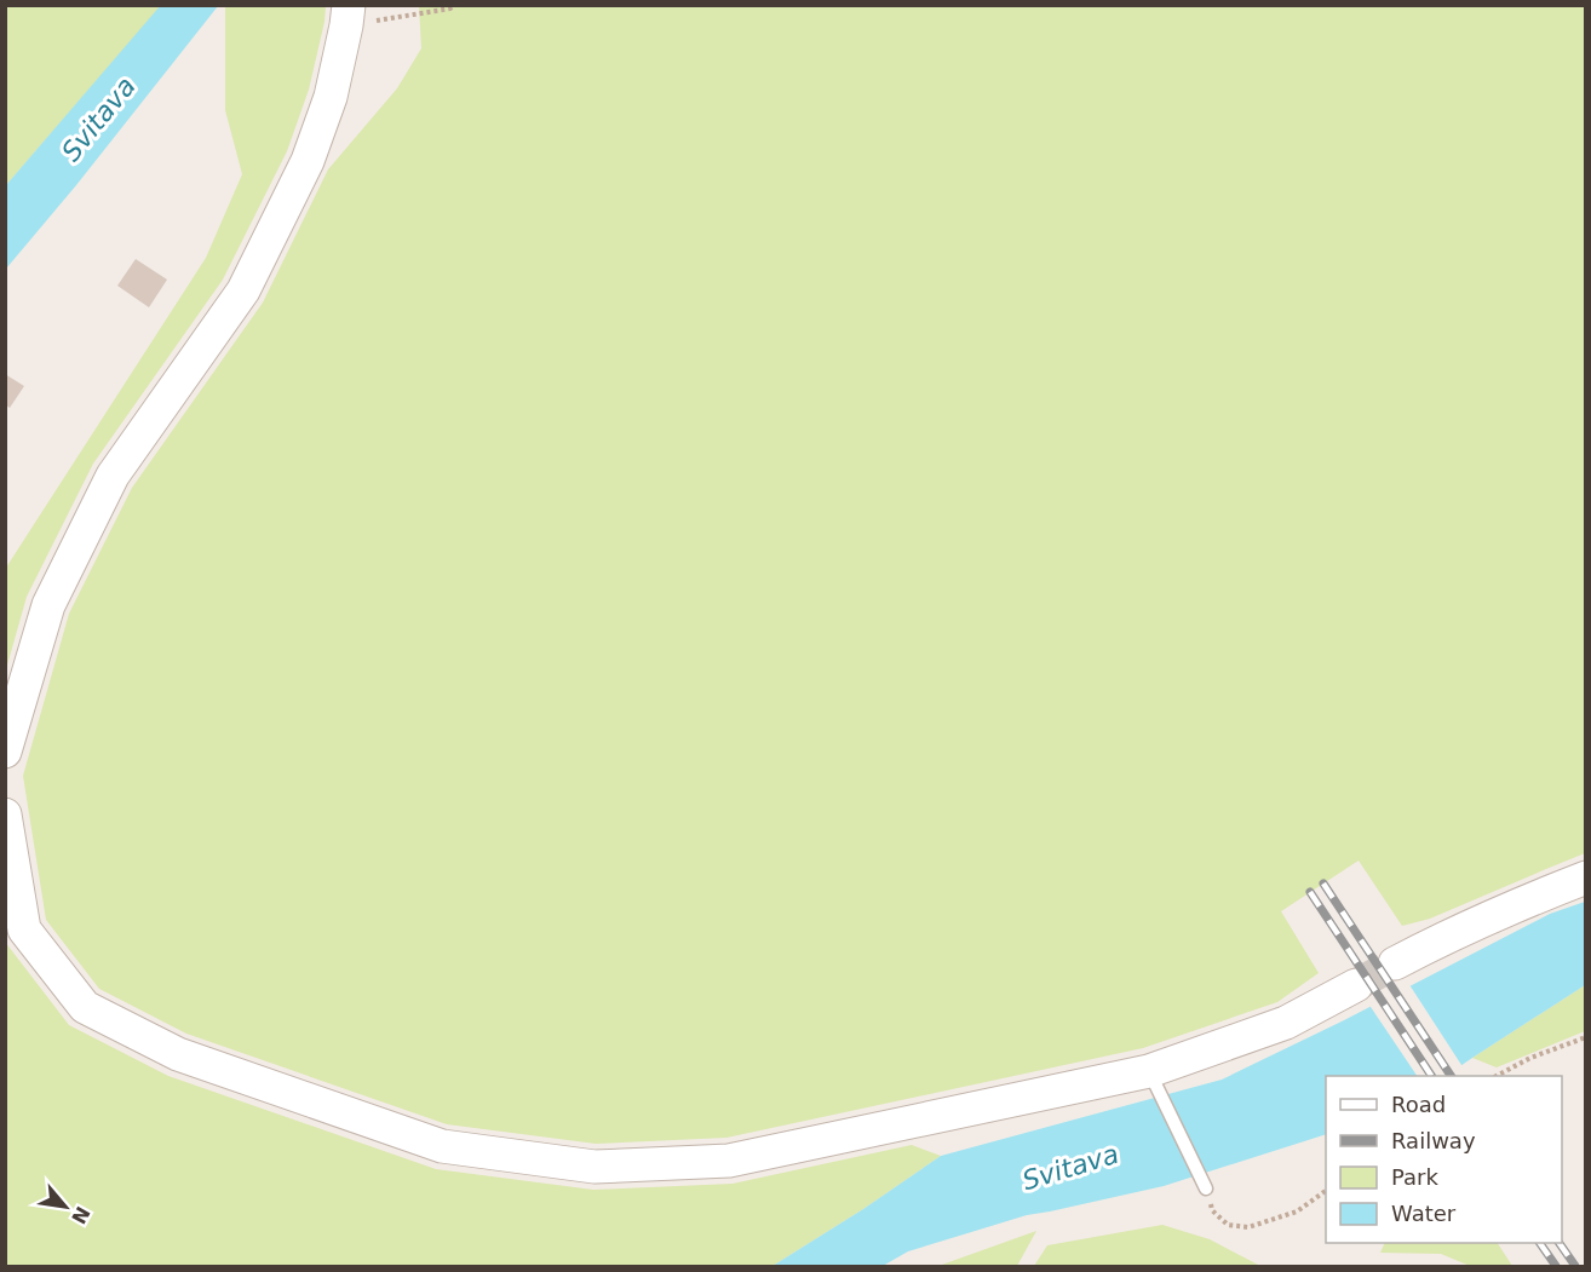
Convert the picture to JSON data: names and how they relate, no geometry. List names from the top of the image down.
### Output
{
  "water": ["Svitava"],
  "legend": [
    "Road",
    "Railway",
    "Park",
    "Water"
  ],
  "north": "bottom right"
}
